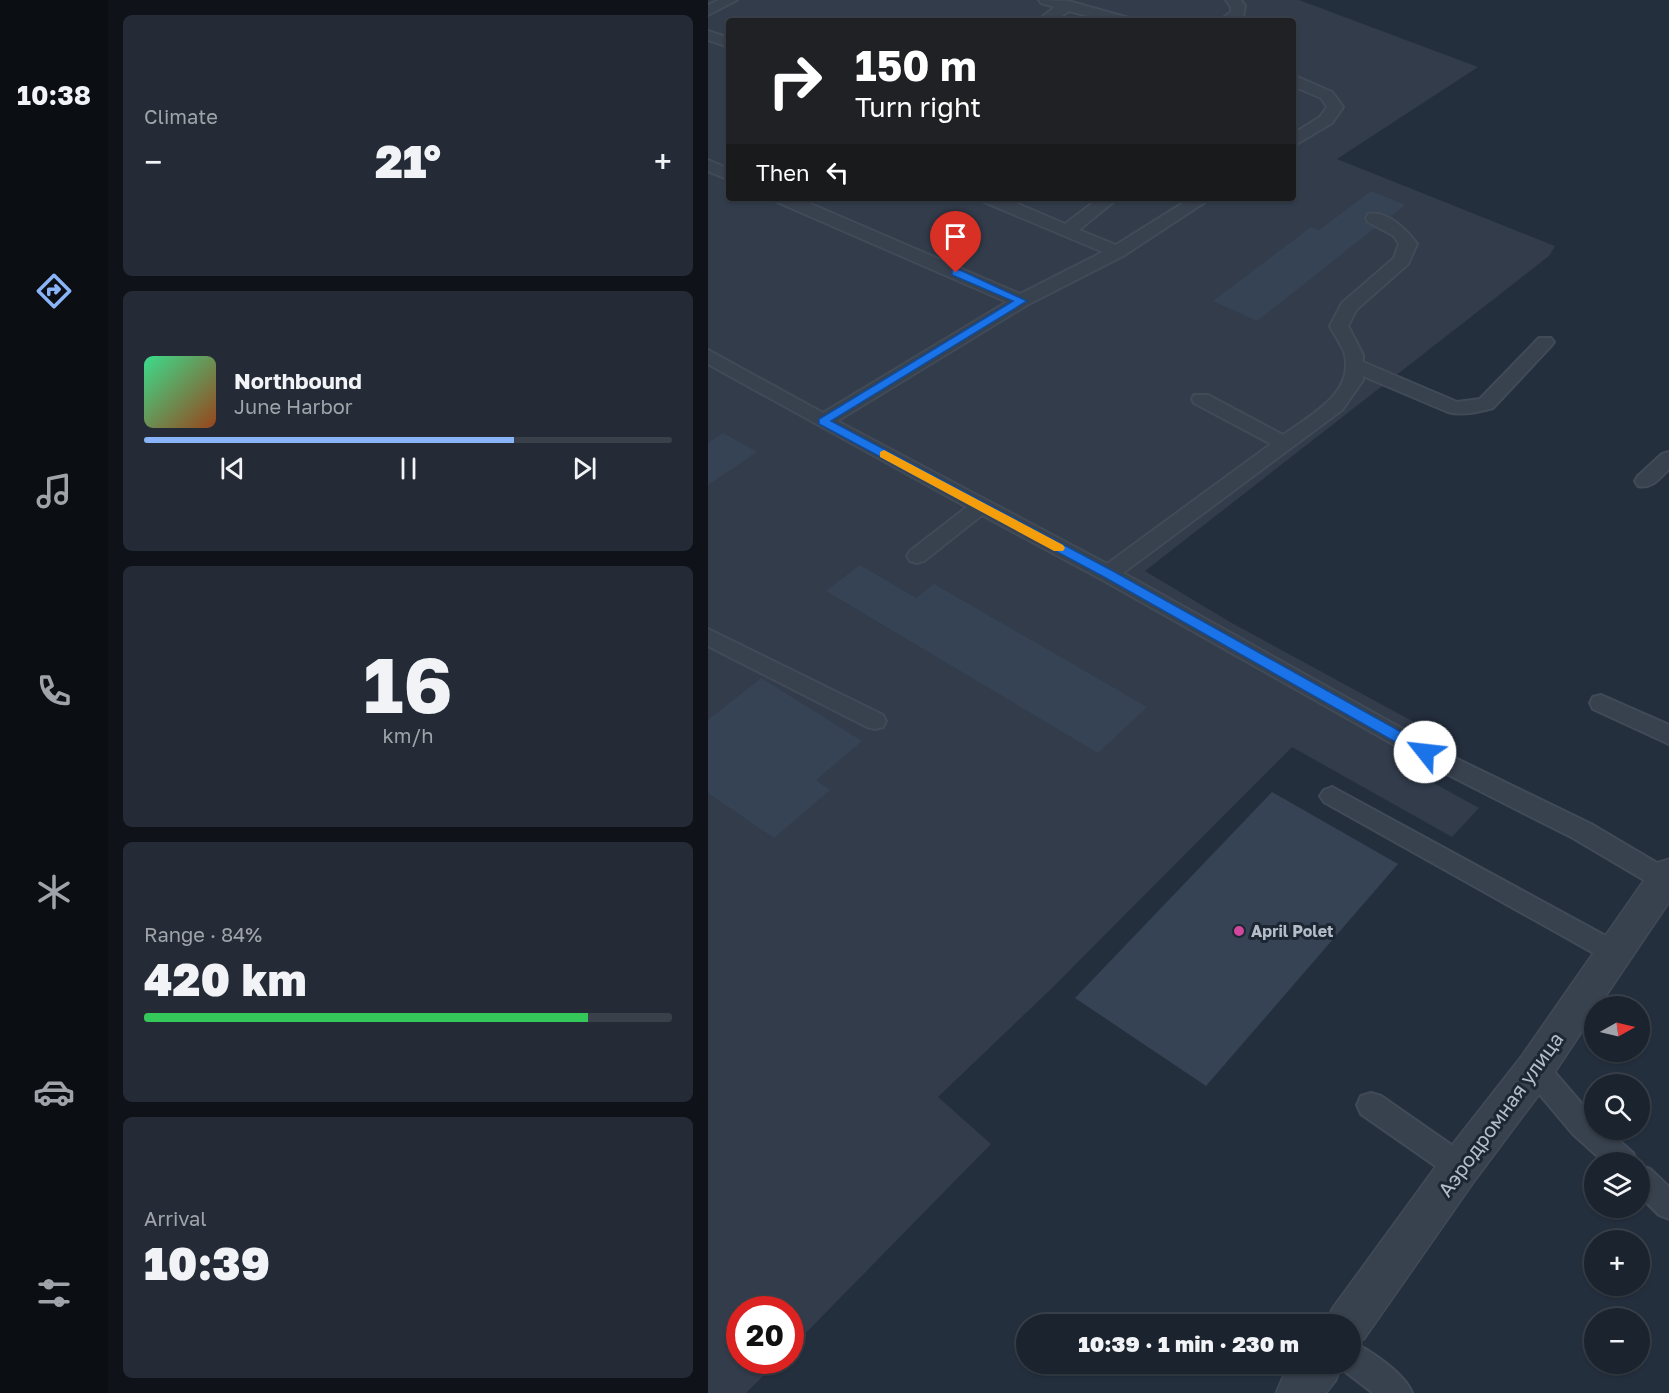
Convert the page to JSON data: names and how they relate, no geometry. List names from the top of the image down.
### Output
{
  "streets": {
    "street": ["Аэродромная улица"]
  },
  "places": ["April Polet"],
  "north": "right",
  "page": {
    "tabs": "10:38",
    "tile": [
      "Climate",
      ["16", "km/h"],
      ["Range · 84%", "420 km"],
      ["Arrival", "10:39"]
    ],
    "turn": ["150 m", "Turn right"],
    "heat": ["−", "21°", "+"],
    "then": "Then",
    "song": ["Northbound", "June Harbor"],
    "map_buttons": ["+", "−"],
    "limit": "20",
    "trip": "10:39 · 1 min · 230 m"
  }
}
